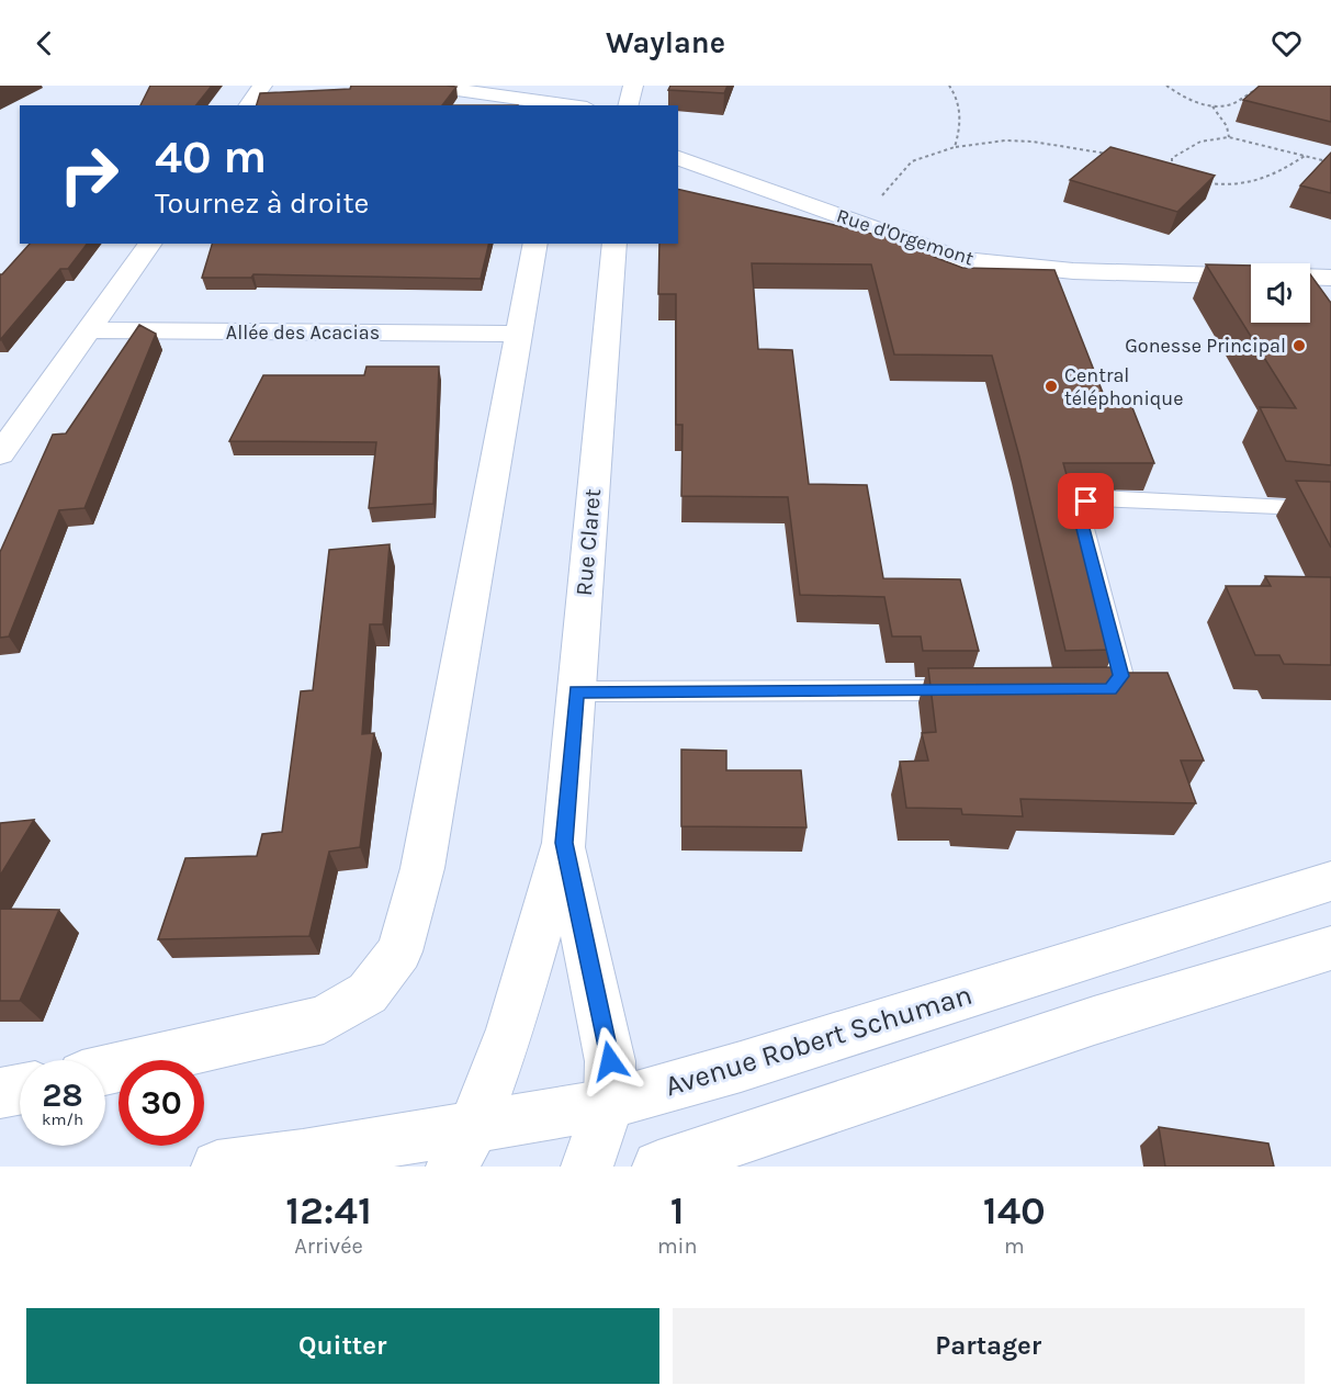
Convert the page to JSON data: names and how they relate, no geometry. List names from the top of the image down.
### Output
{
  "streets": {
    "street": [
      "Rue d'Orgemont",
      "Allée des Acacias",
      "Rue Claret",
      "Avenue Robert Schuman"
    ]
  },
  "crossings": [
    ["Rue Claret", "Avenue Robert Schuman"]
  ],
  "places": ["Gonesse Principal", "Central téléphonique"],
  "page": {
    "header": "Waylane",
    "turn": ["40 m", "Tournez à droite"],
    "speed": "28 km/h",
    "limit": "30",
    "eta": [
      "12:41",
      "Arrivée",
      "1",
      "min",
      "140",
      "m"
    ],
    "buttons": ["Quitter", "Partager"]
  }
}
